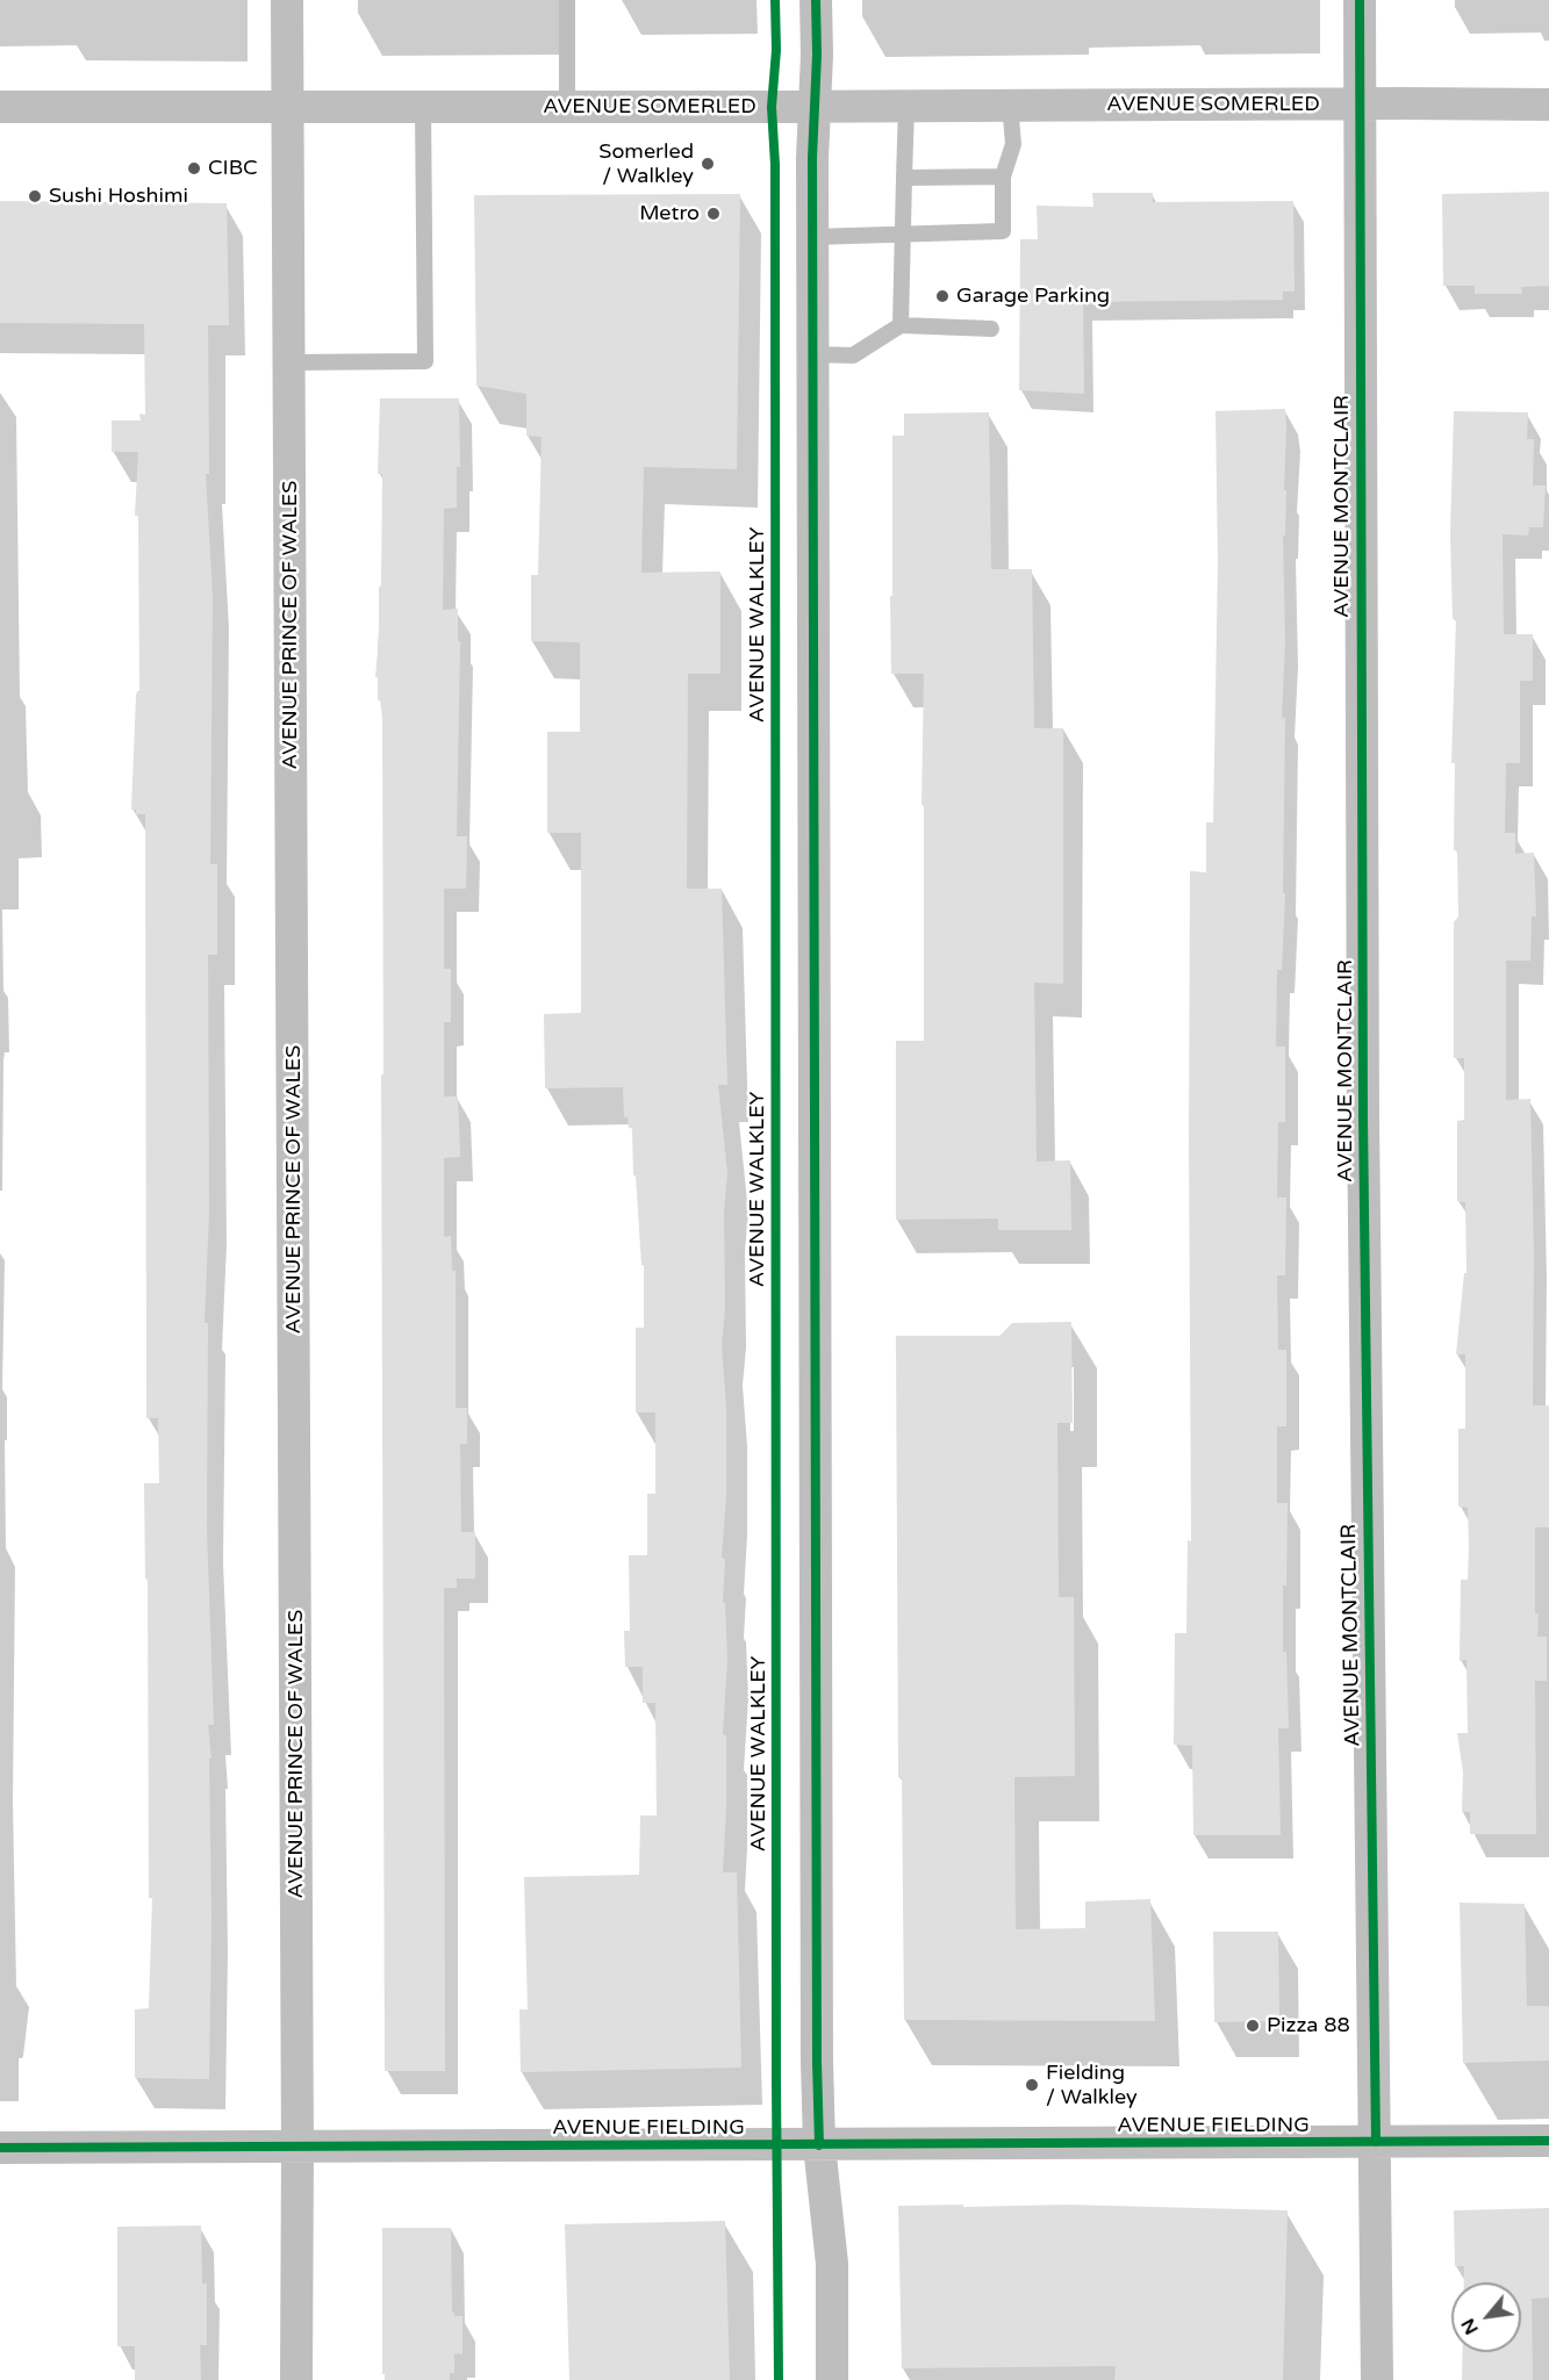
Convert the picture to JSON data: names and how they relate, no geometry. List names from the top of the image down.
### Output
{
  "streets": {
    "street": [
      "AVENUE SOMERLED",
      "AVENUE MONTCLAIR",
      "AVENUE PRINCE OF WALES",
      "AVENUE FIELDING"
    ],
    "cycle path": ["AVENUE WALKLEY"]
  },
  "crossings": [
    ["AVENUE SOMERLED", "AVENUE MONTCLAIR"],
    ["AVENUE SOMERLED", "AVENUE PRINCE OF WALES"],
    ["AVENUE MONTCLAIR", "AVENUE FIELDING"],
    ["AVENUE PRINCE OF WALES", "AVENUE FIELDING"]
  ],
  "places": [
    "Somerled / Walkley",
    "CIBC",
    "Sushi Hoshimi",
    "Metro",
    "Garage Parking",
    "Pizza 88",
    "Fielding / Walkley"
  ],
  "north": "bottom left"
}
